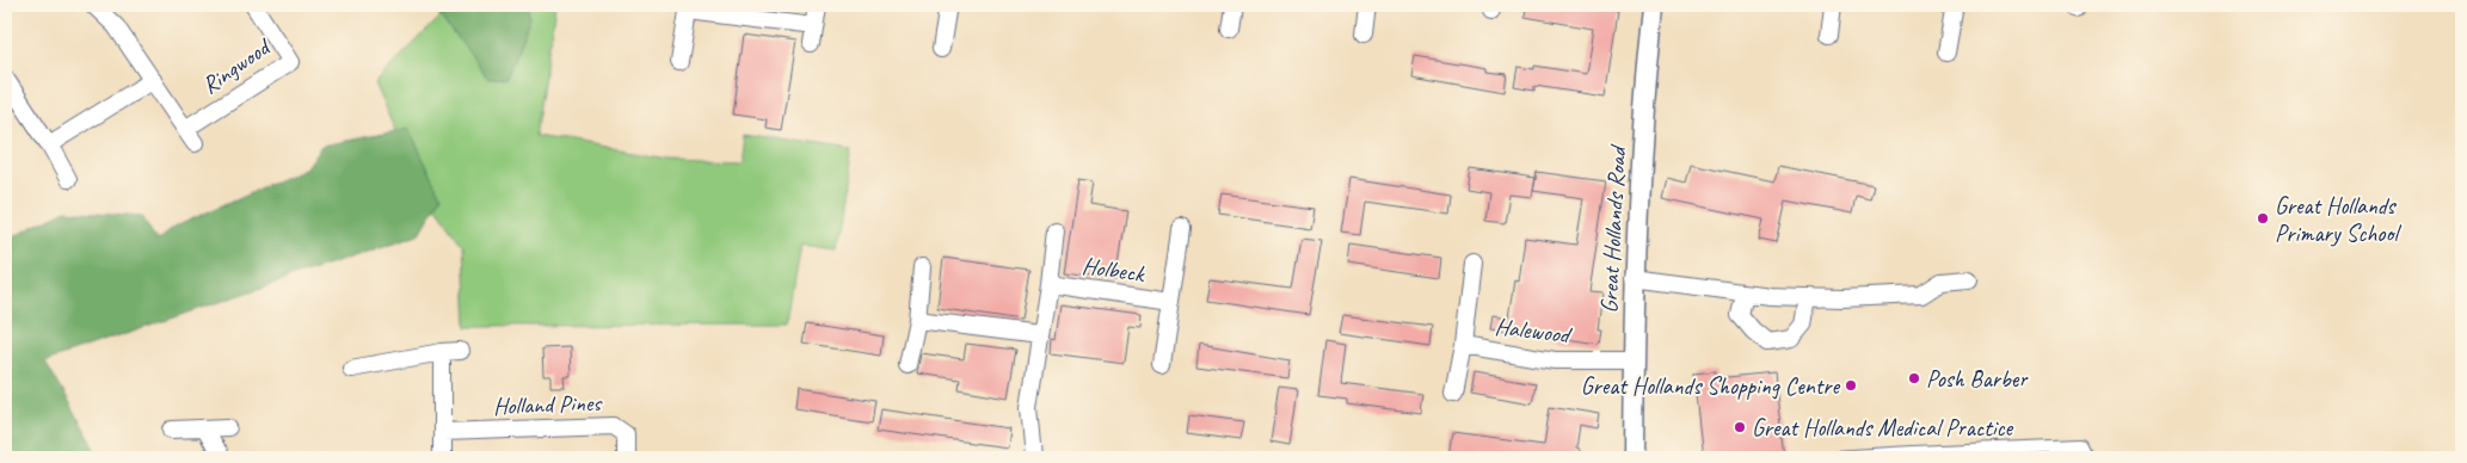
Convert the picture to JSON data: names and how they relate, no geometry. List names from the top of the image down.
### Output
{
  "streets": {
    "street": [
      "Ringwood",
      "Great Hollands Road",
      "Holbeck",
      "Halewood",
      "Holland Pines"
    ]
  },
  "crossings": [
    ["Great Hollands Road", "Halewood"]
  ],
  "places": [
    "Great Hollands Primary School",
    "Posh Barber",
    "Great Hollands Shopping Centre",
    "Great Hollands Medical Practice"
  ]
}
